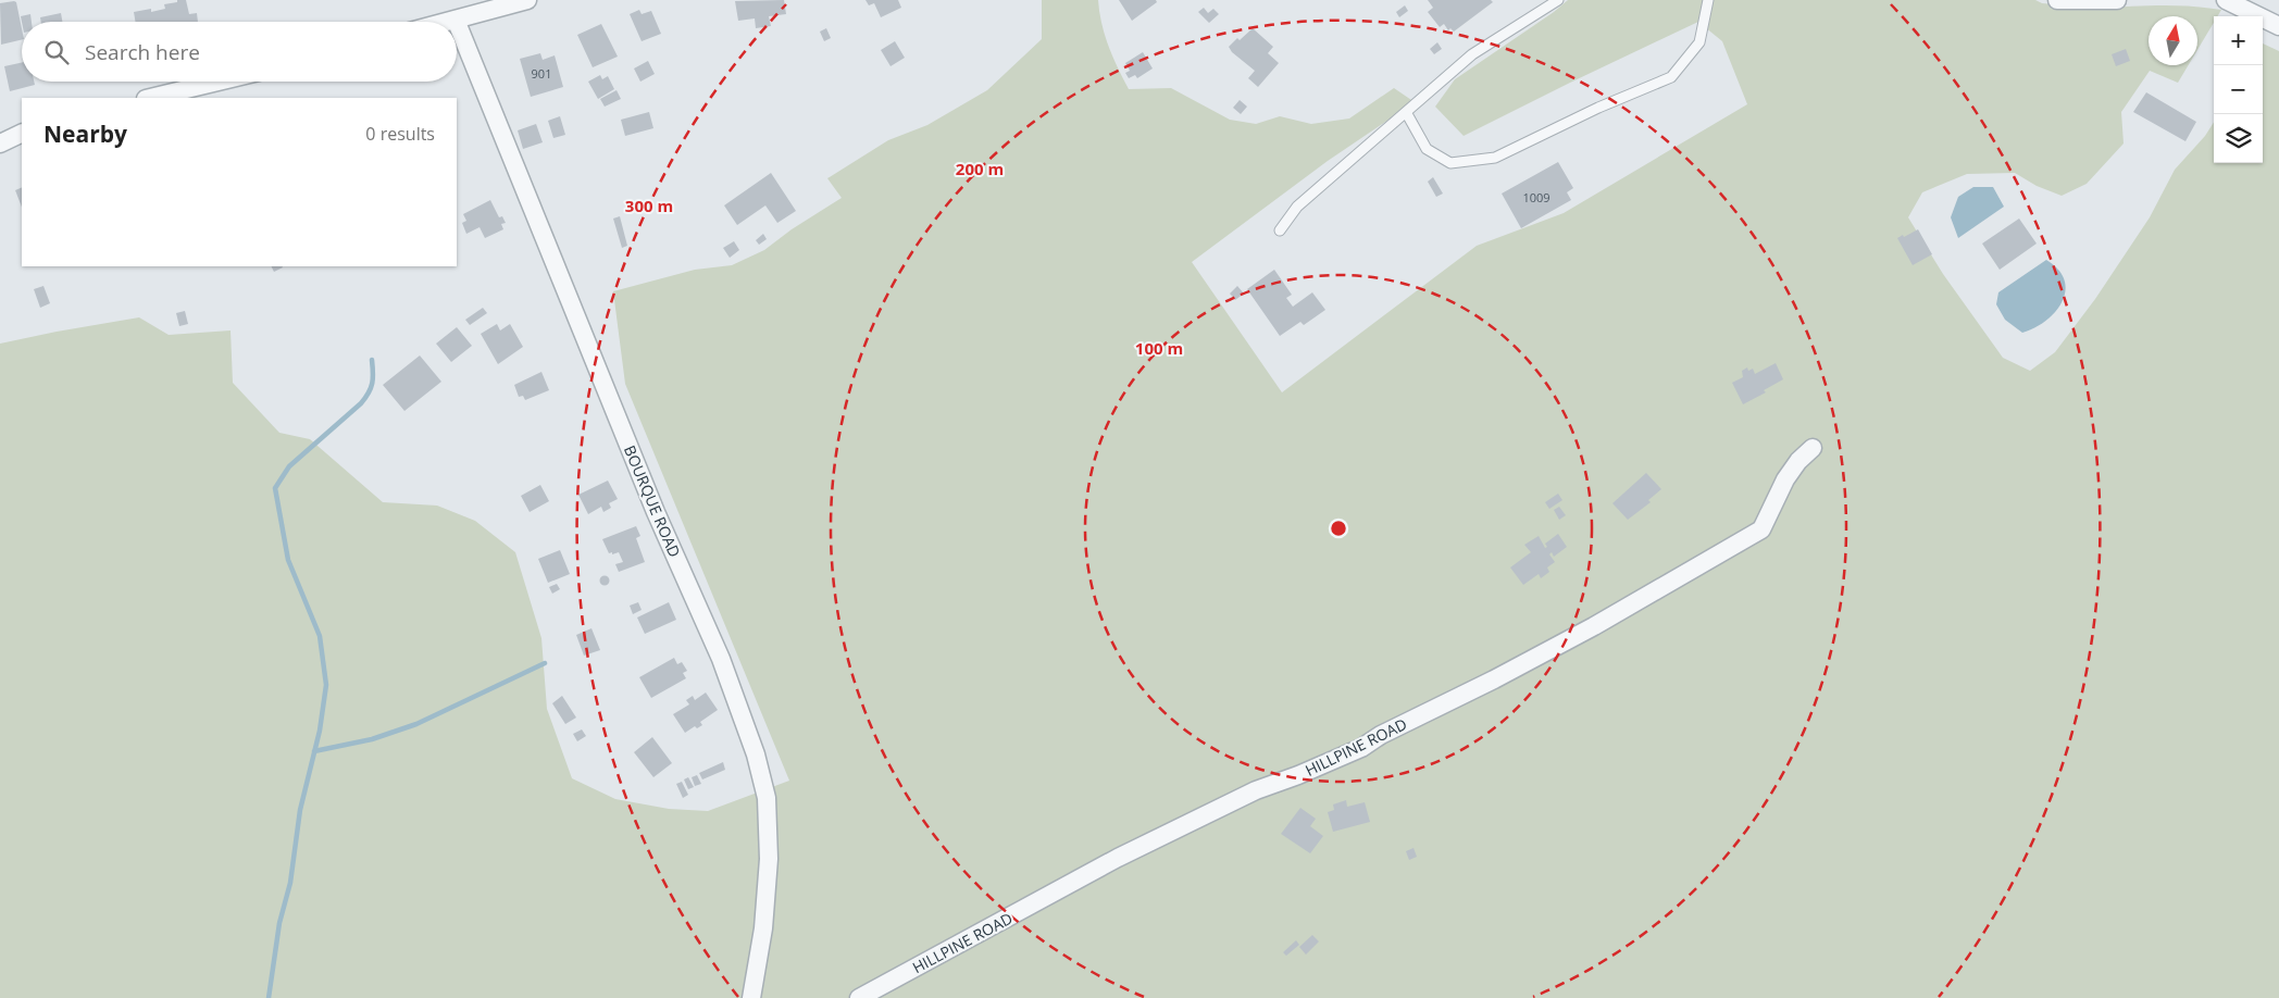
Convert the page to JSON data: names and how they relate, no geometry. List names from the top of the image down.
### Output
{
  "streets": {
    "street": ["BOURQUE ROAD", "HILLPINE ROAD"]
  },
  "house_numbers": ["901", "1009"],
  "north": "top",
  "page": {
    "map_buttons": ["+", "−"],
    "search": "Search here",
    "heading": ["Nearby", "0 results"]
  },
  "rings": ["200 m", "300 m", "100 m"]
}
